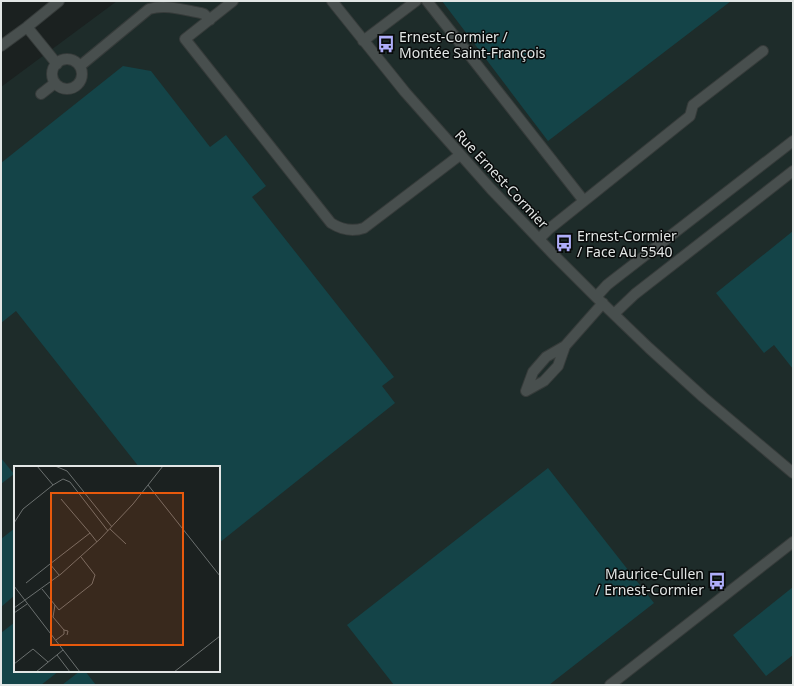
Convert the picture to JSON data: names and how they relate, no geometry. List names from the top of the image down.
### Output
{
  "streets": {
    "street": ["Rue Ernest-Cormier"]
  },
  "places": {
    "bus stop": ["Ernest-Cormier / Montée Saint-François", "Ernest-Cormier / Face Au 5540", "Maurice-Cullen / Ernest-Cormier"]
  }
}
